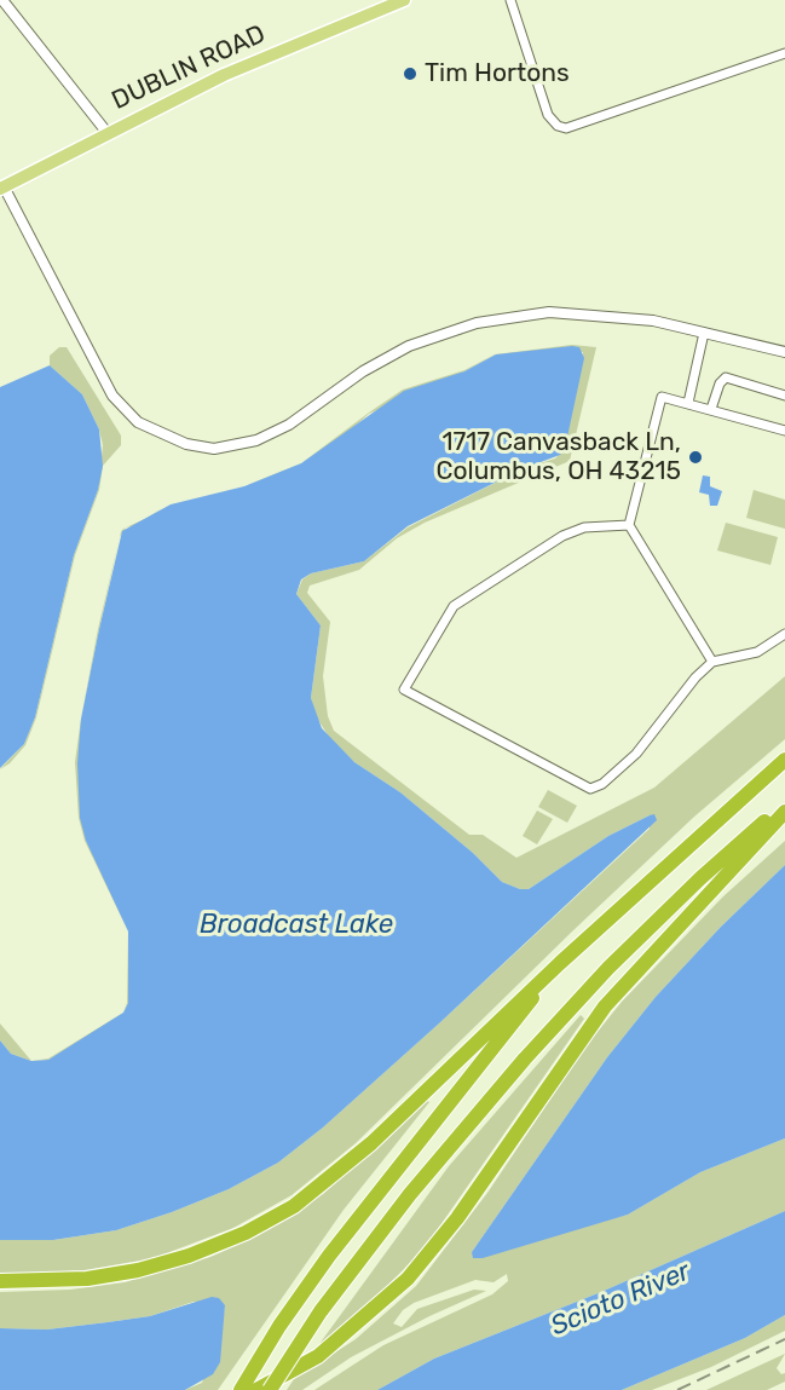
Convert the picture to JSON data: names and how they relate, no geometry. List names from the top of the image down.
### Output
{
  "streets": {
    "main road": ["DUBLIN ROAD"]
  },
  "water": ["Broadcast Lake", "Scioto River"],
  "places": ["Tim Hortons", "1717 Canvasback Ln, Columbus, OH 43215"]
}
